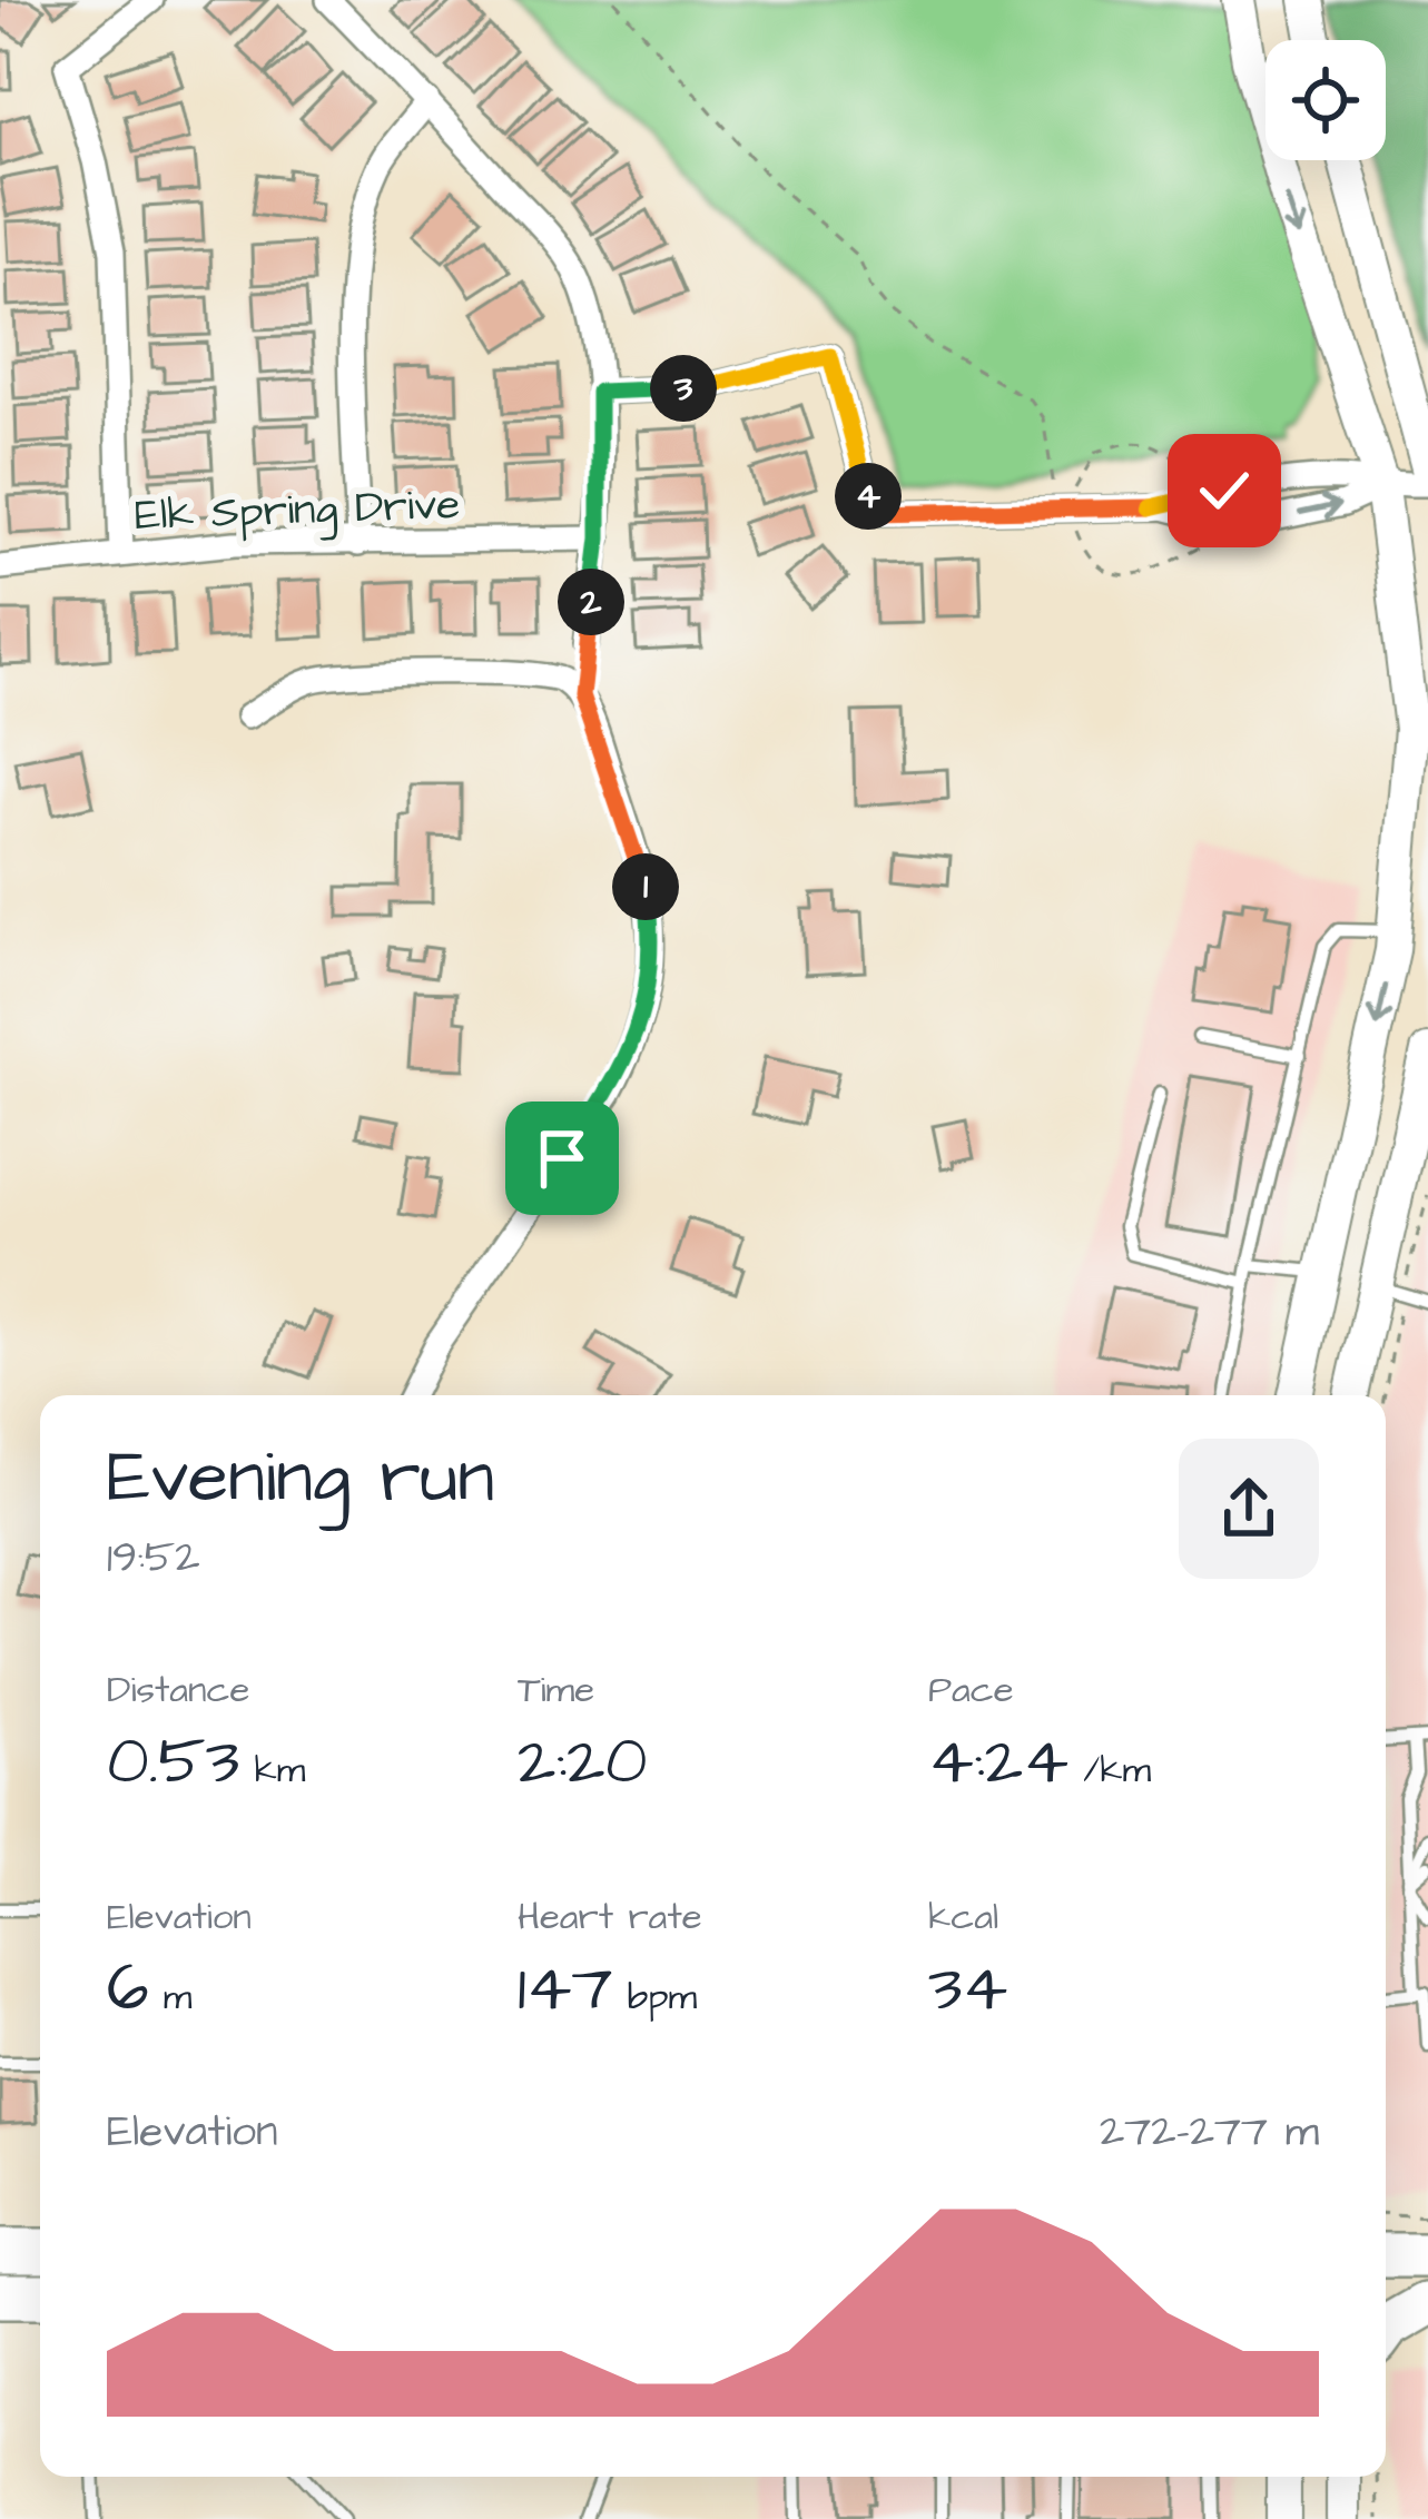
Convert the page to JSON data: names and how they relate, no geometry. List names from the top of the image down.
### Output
{
  "streets": {
    "street": ["Elk Spring Drive"]
  },
  "page": {
    "pins": [
      "3",
      "4",
      "2",
      "1"
    ],
    "heading": ["Evening run", "19:52"],
    "stats": [
      ["Distance", "0.53 km"],
      ["Time", "2:20"],
      ["Pace", "4:24 /km"],
      ["Elevation", "6 m"],
      ["Heart rate", "147 bpm"],
      ["kcal", "34"]
    ],
    "chart": ["Elevation", "272–277 m"]
  }
}
